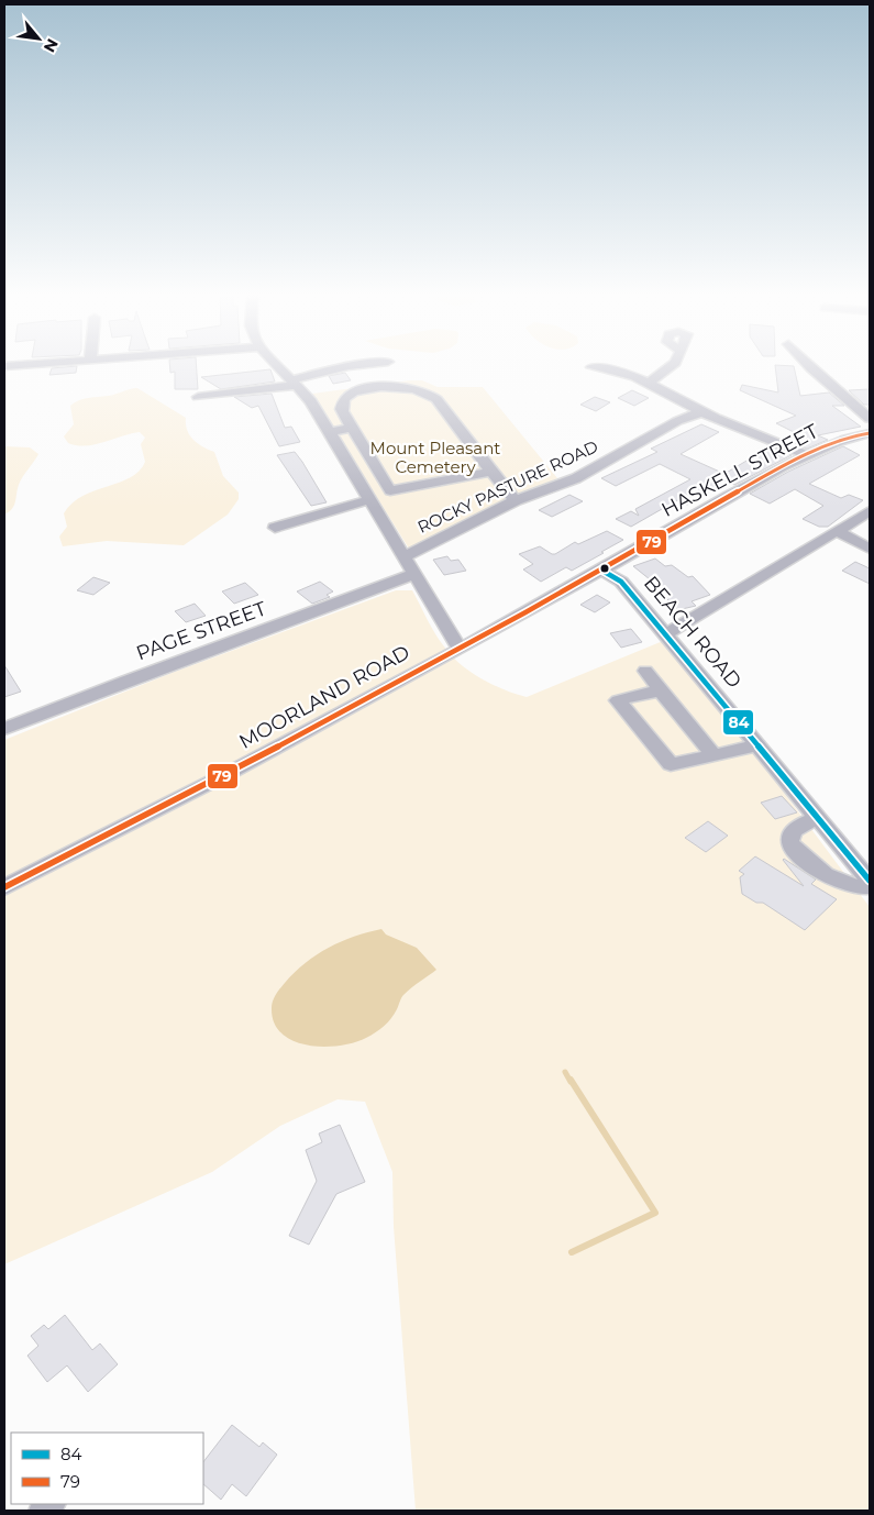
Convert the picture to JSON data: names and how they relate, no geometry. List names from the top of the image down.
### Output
{
  "streets": {
    "street": [
      "HASKELL STREET",
      "ROCKY PASTURE ROAD",
      "PAGE STREET",
      "BEACH ROAD",
      "MOORLAND ROAD"
    ]
  },
  "crossings": [
    ["HASKELL STREET", "BEACH ROAD"],
    ["HASKELL STREET", "MOORLAND ROAD"]
  ],
  "parks": ["Mount Pleasant Cemetery"],
  "lines": ["transit line 79", "transit line 84"],
  "legend": ["84", "79"],
  "north": "bottom right"
}
